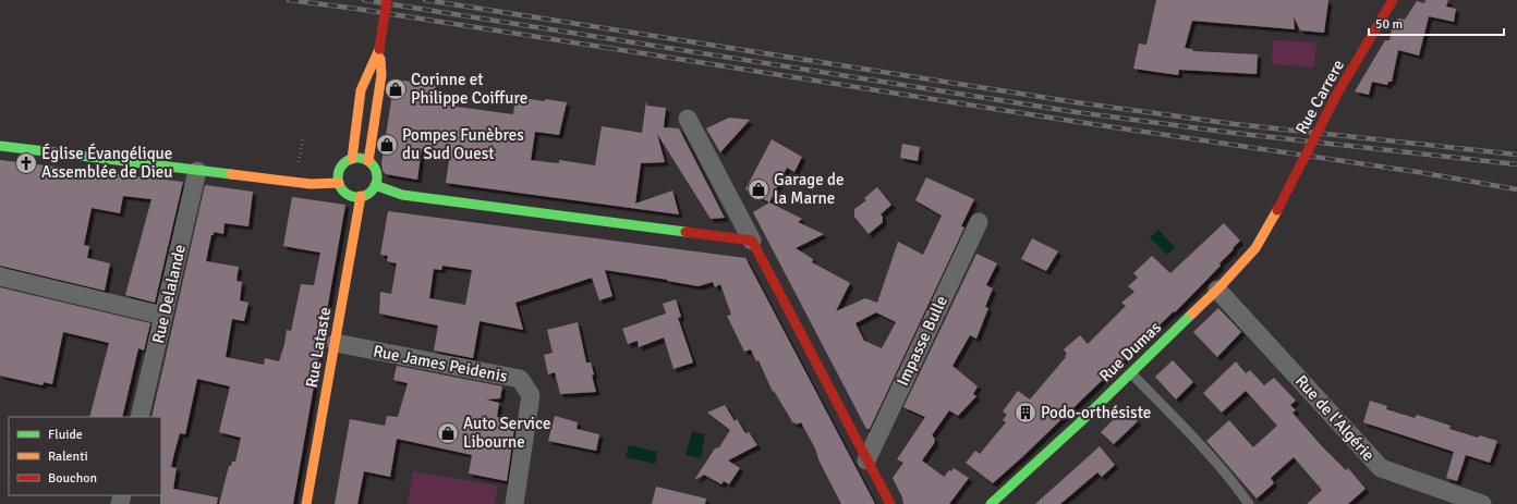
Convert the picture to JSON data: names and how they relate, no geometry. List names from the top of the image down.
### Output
{
  "streets": {
    "street": [
      "Rue Carrere",
      "Rue Delalande",
      "Impasse Bulle",
      "Rue Lataste",
      "Rue Dumas",
      "Rue James Peidenis",
      "Rue de l'Algérie"
    ]
  },
  "crossings": [
    ["Rue Carrere", "Rue Dumas"],
    ["Rue Lataste", "Rue James Peidenis"],
    ["Rue Dumas", "Rue de l'Algérie"]
  ],
  "places": {
    "shop": [
      "Corinne et Philippe Coiffure",
      "Pompes Funèbres du Sud Ouest",
      "Garage de la Marne",
      "Auto Service Libourne"
    ],
    "church": ["Église Évangélique Assemblée de Dieu"],
    "building": ["Podo-orthésiste"]
  },
  "legend": ["Fluide", "Ralenti", "Bouchon"],
  "scale_bar": "50 m"
}
